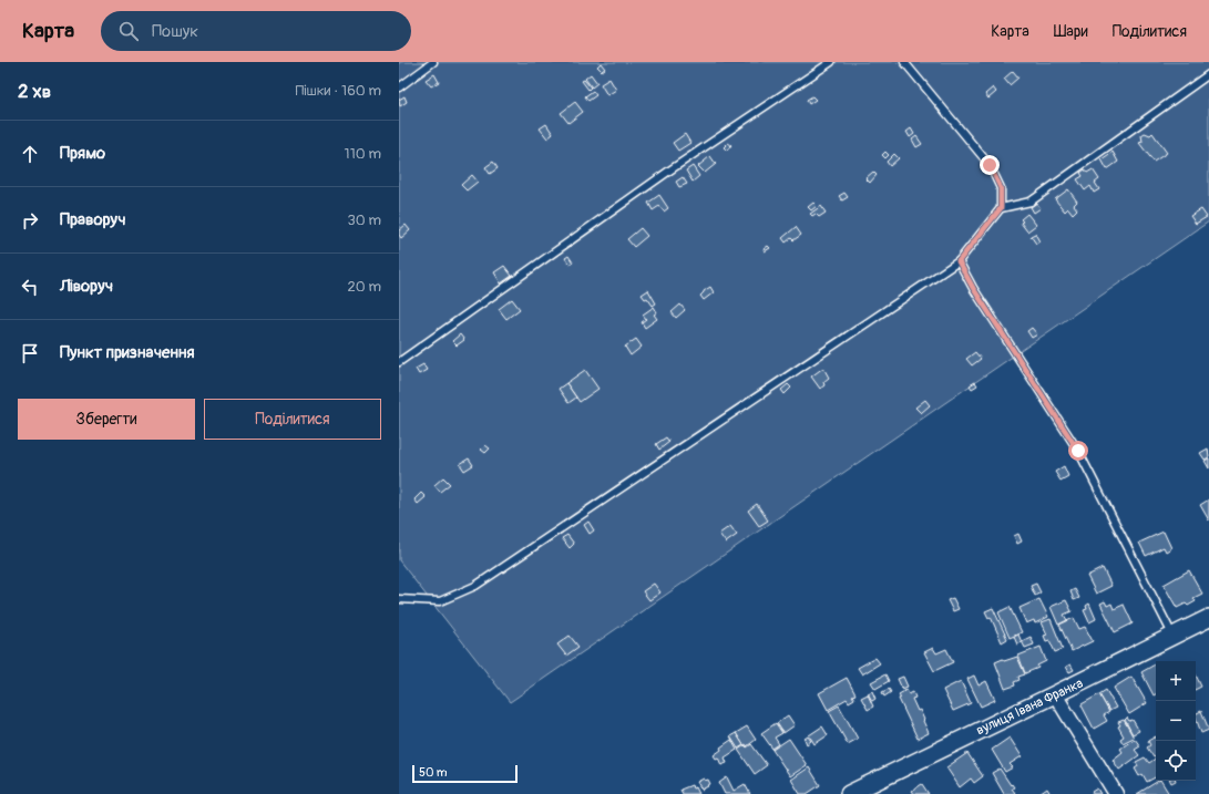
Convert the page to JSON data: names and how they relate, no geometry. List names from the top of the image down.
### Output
{
  "streets": {
    "street": ["вулиця Івана Франка"]
  },
  "scale_bar": "50 m",
  "page": {
    "header": "Карта",
    "search": "Пошук",
    "nav": ["Карта", "Шари", "Поділитися"],
    "heading": ["2 хв", "Пішки · 160 m"],
    "list": [
      ["Прямо", "110 m"],
      ["Праворуч", "30 m"],
      ["Ліворуч", "20 m"],
      "Пункт призначення"
    ],
    "buttons": ["Зберегти", "Поділитися"],
    "map_buttons": ["+", "−"],
    "scale": "50 m"
  }
}
